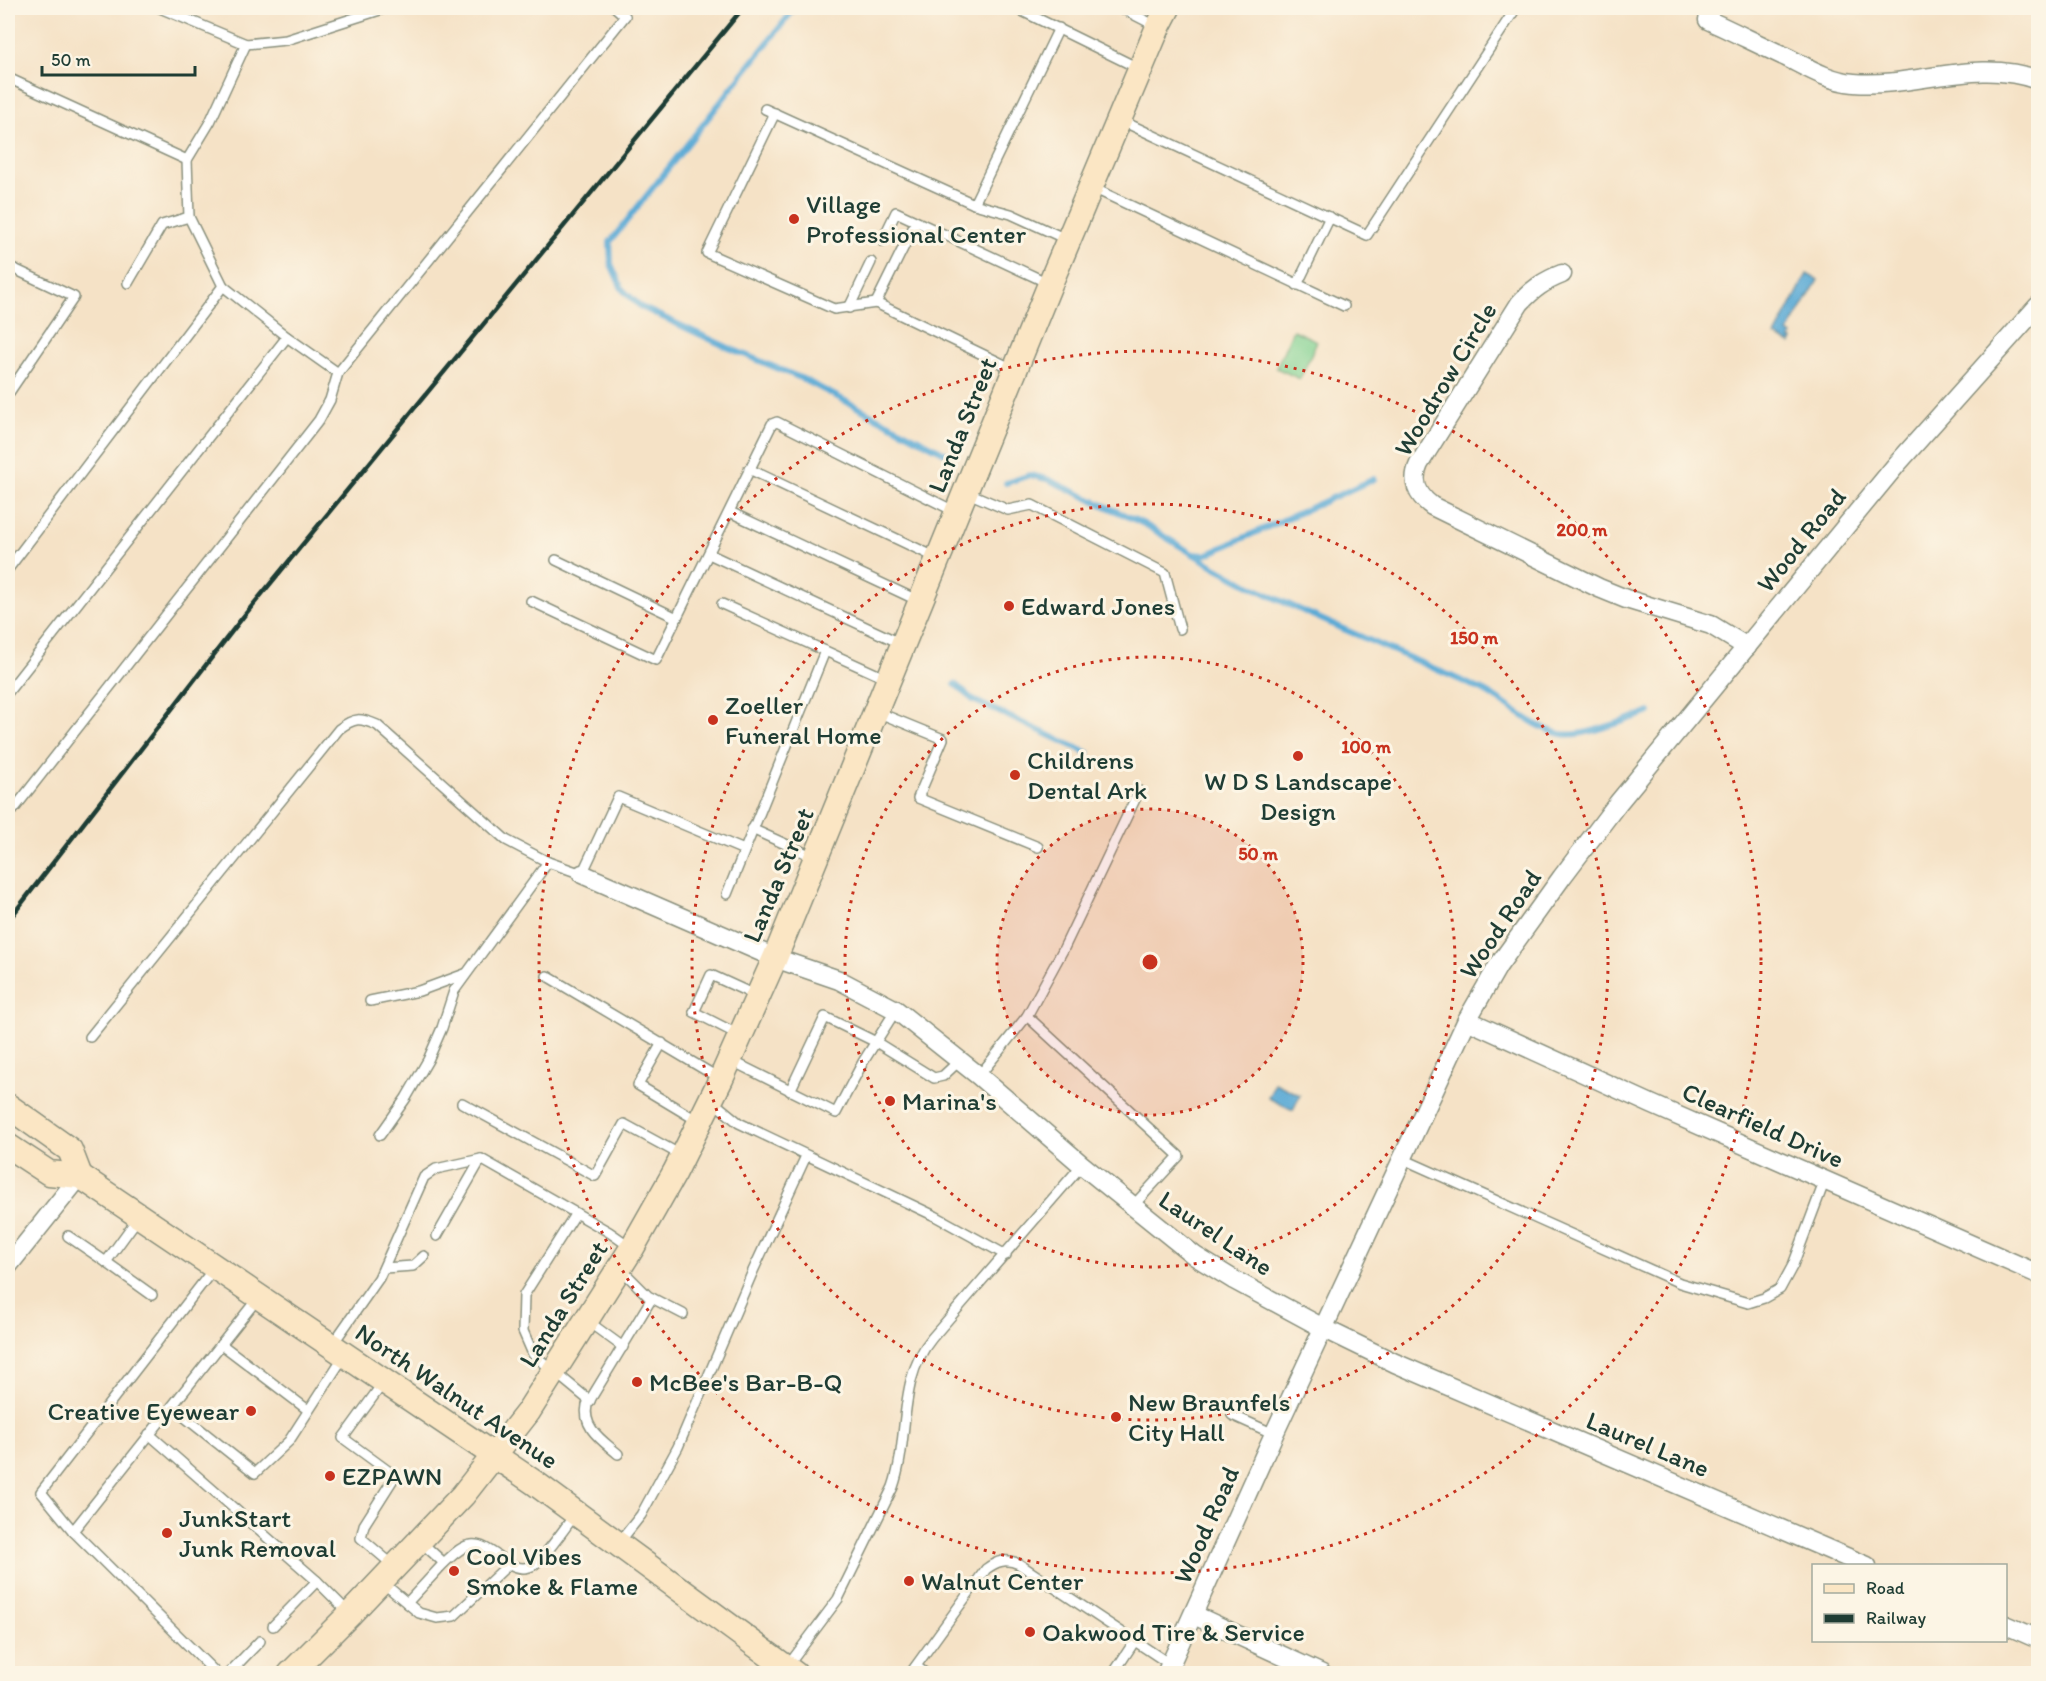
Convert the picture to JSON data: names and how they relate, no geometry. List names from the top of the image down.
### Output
{
  "streets": {
    "street": [
      "Woodrow Circle",
      "Landa Street",
      "Wood Road",
      "Clearfield Drive",
      "Laurel Lane",
      "North Walnut Avenue"
    ]
  },
  "crossings": [
    ["Woodrow Circle", "Wood Road"],
    ["Landa Street", "Laurel Lane"],
    ["Landa Street", "North Walnut Avenue"],
    ["Wood Road", "Clearfield Drive"],
    ["Wood Road", "Laurel Lane"]
  ],
  "places": [
    "Village Professional Center",
    "Edward Jones",
    "Zoeller Funeral Home",
    "W D S Landscape Design",
    "Childrens Dental Ark",
    "Marina's",
    "McBee's Bar-B-Q",
    "Creative Eyewear",
    "New Braunfels City Hall",
    "EZPAWN",
    "JunkStart Junk Removal",
    "Cool Vibes Smoke & Flame",
    "Walnut Center",
    "Oakwood Tire & Service"
  ],
  "legend": ["Road", "Railway"],
  "scale_bar": "50 m",
  "rings": [
    "200 m",
    "150 m",
    "100 m",
    "50 m"
  ]
}
